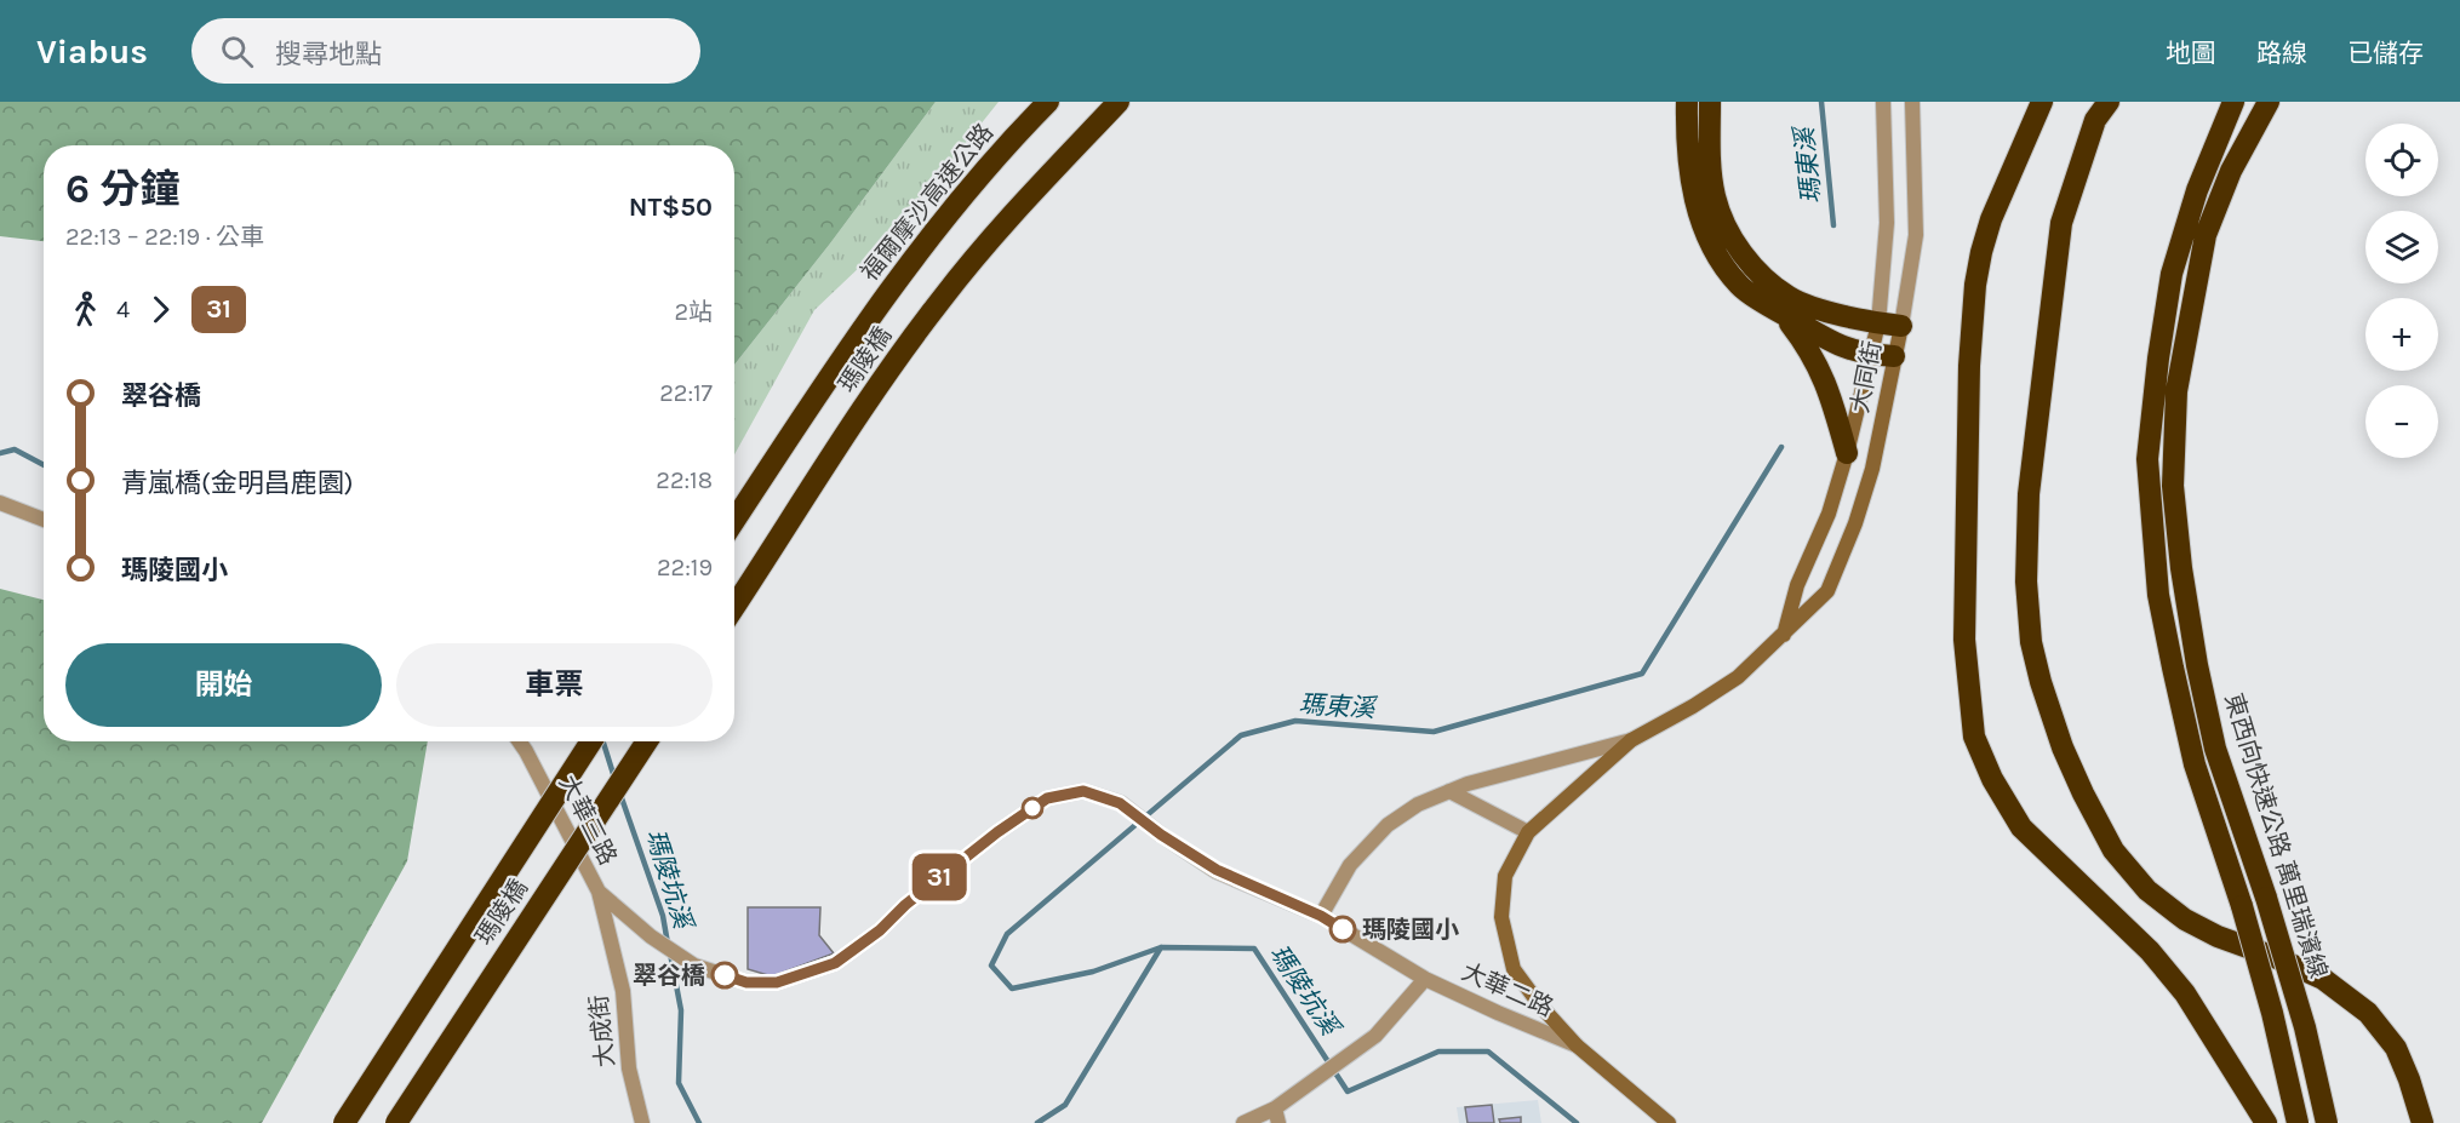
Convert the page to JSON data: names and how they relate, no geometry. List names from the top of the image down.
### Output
{
  "streets": {
    "highway": ["福爾摩沙高速公路", "瑪陵橋", "東西向快速公路 萬里瑞濱線"],
    "street": [
      "大同街",
      "大華三路",
      "大華二路",
      "大成街"
    ]
  },
  "crossings": [
    ["福爾摩沙高速公路", "瑪陵橋"],
    ["大華三路", "大華二路"],
    ["大華三路", "大成街"],
    ["大華二路", "大成街"]
  ],
  "water": ["瑪東溪", "瑪陵坑溪"],
  "places": ["瑪陵國小", "翠谷橋"],
  "lines": ["bus line 31"],
  "page": {
    "header": "Viabus",
    "search": "搜尋地點",
    "nav": ["地圖", "路線", "已儲存"],
    "on_map": "31",
    "map_buttons": ["+", "−"],
    "heading": ["6 分鐘", "22:13 – 22:19 · 公車", "NT$50"],
    "legs": ["4", "31", "2站"],
    "list": [
      {
        "name": "翠谷橋",
        "value": "22:17"
      },
      {
        "name": "青嵐橋(金明昌鹿園)",
        "value": "22:18"
      },
      {
        "name": "瑪陵國小",
        "value": "22:19"
      }
    ],
    "buttons": ["開始", "車票"]
  }
}
